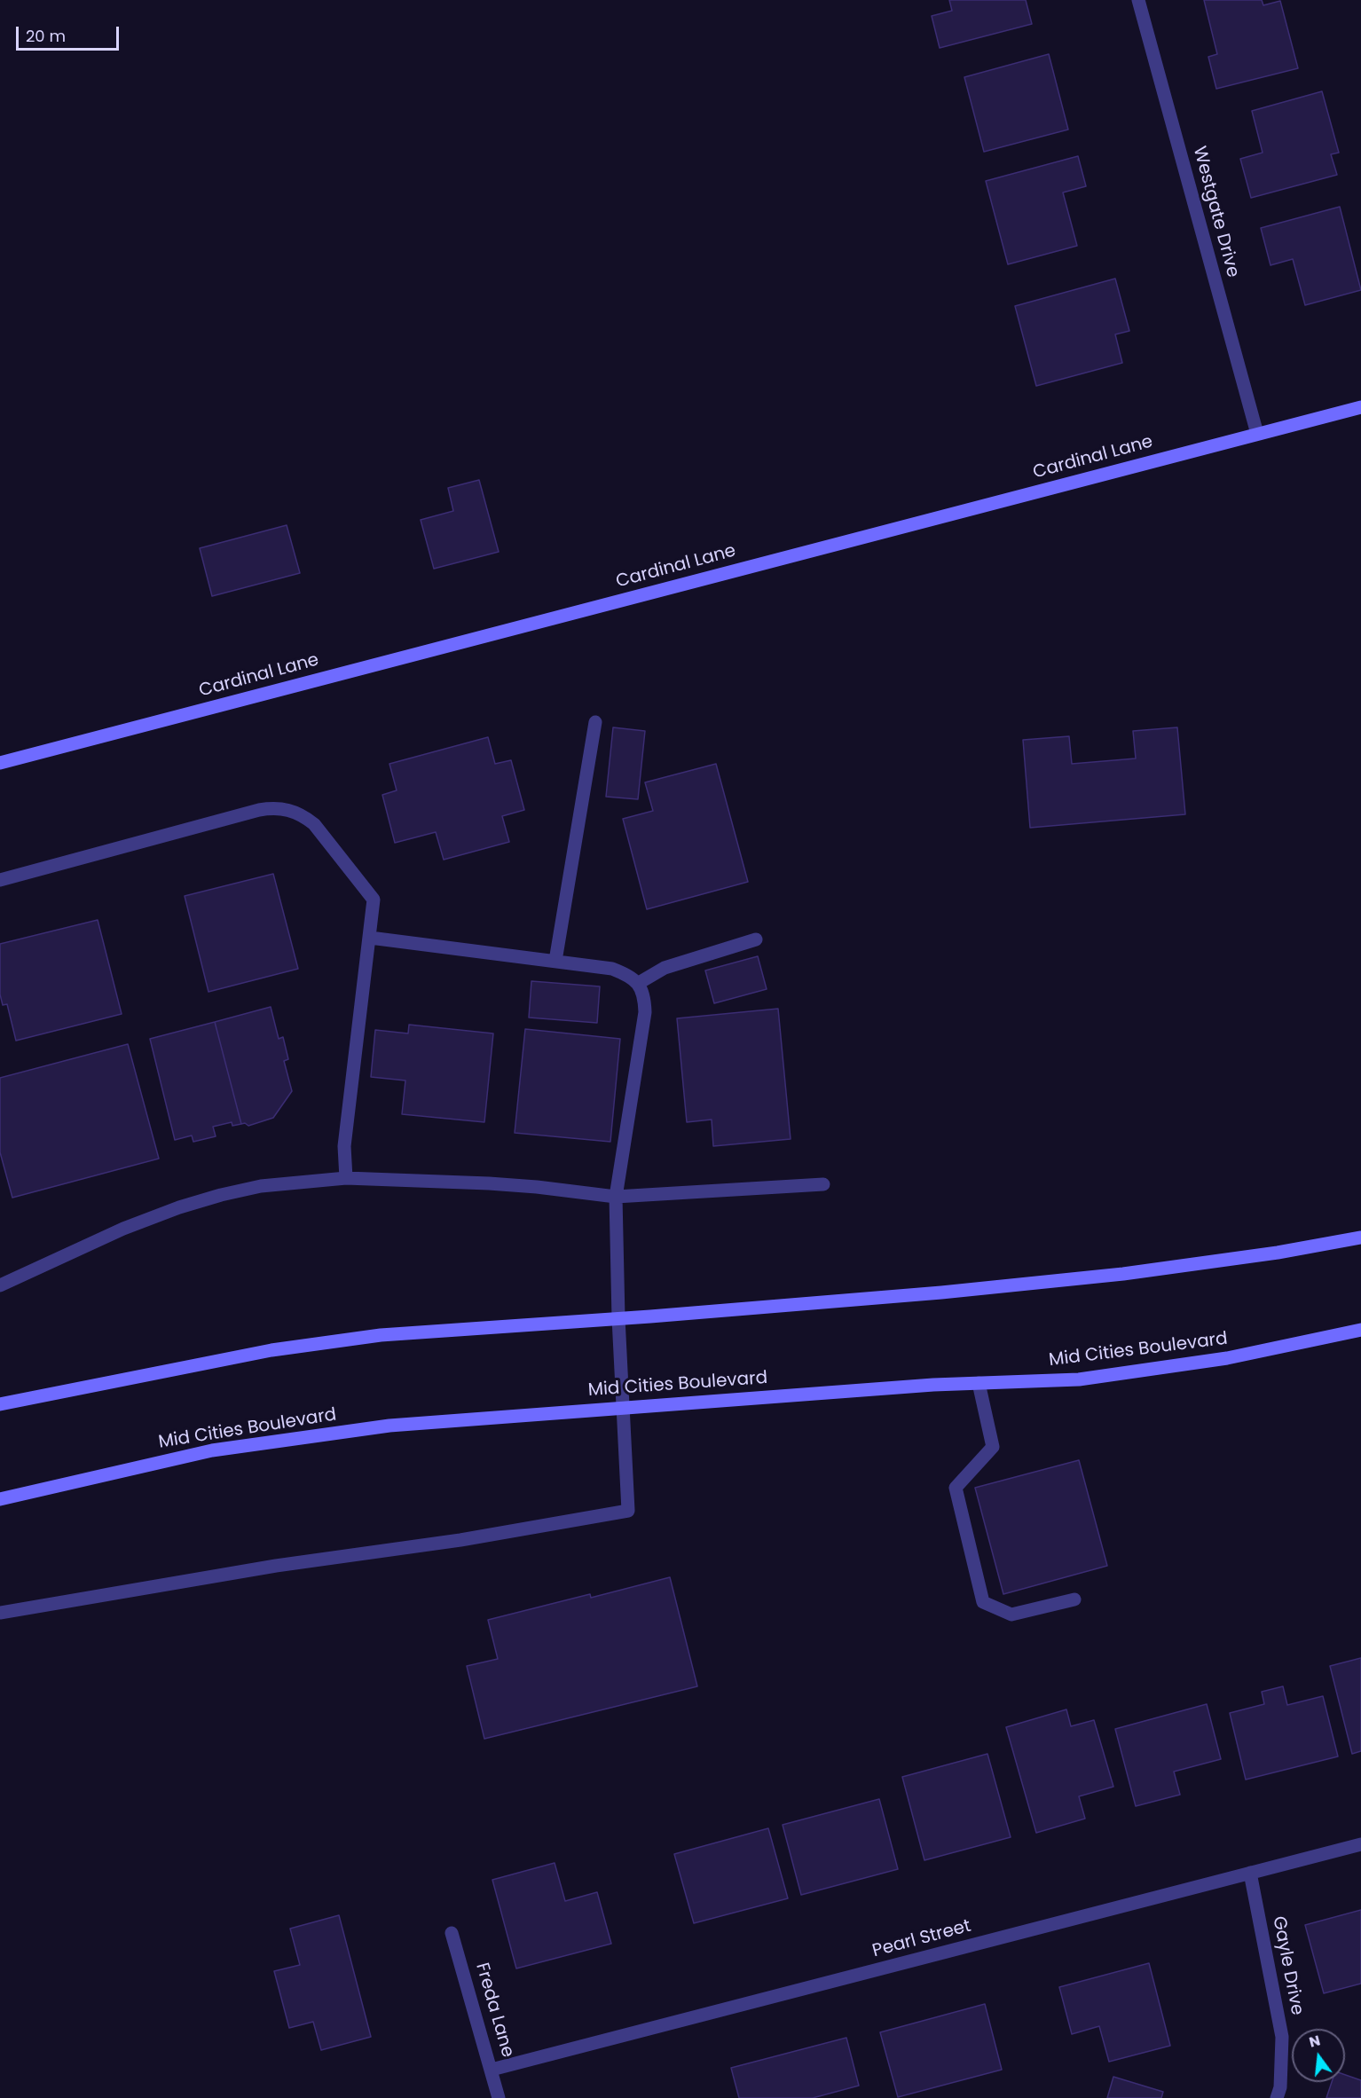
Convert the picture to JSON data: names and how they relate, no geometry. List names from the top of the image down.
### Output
{
  "streets": {
    "main road": ["Cardinal Lane", "Mid Cities Boulevard"],
    "street": [
      "Westgate Drive",
      "Pearl Street",
      "Gayle Drive",
      "Freda Lane"
    ]
  },
  "crossings": [
    ["Westgate Drive", "Cardinal Lane"],
    ["Pearl Street", "Gayle Drive"],
    ["Pearl Street", "Freda Lane"]
  ],
  "scale_bar": "20 m",
  "north": "top"
}
